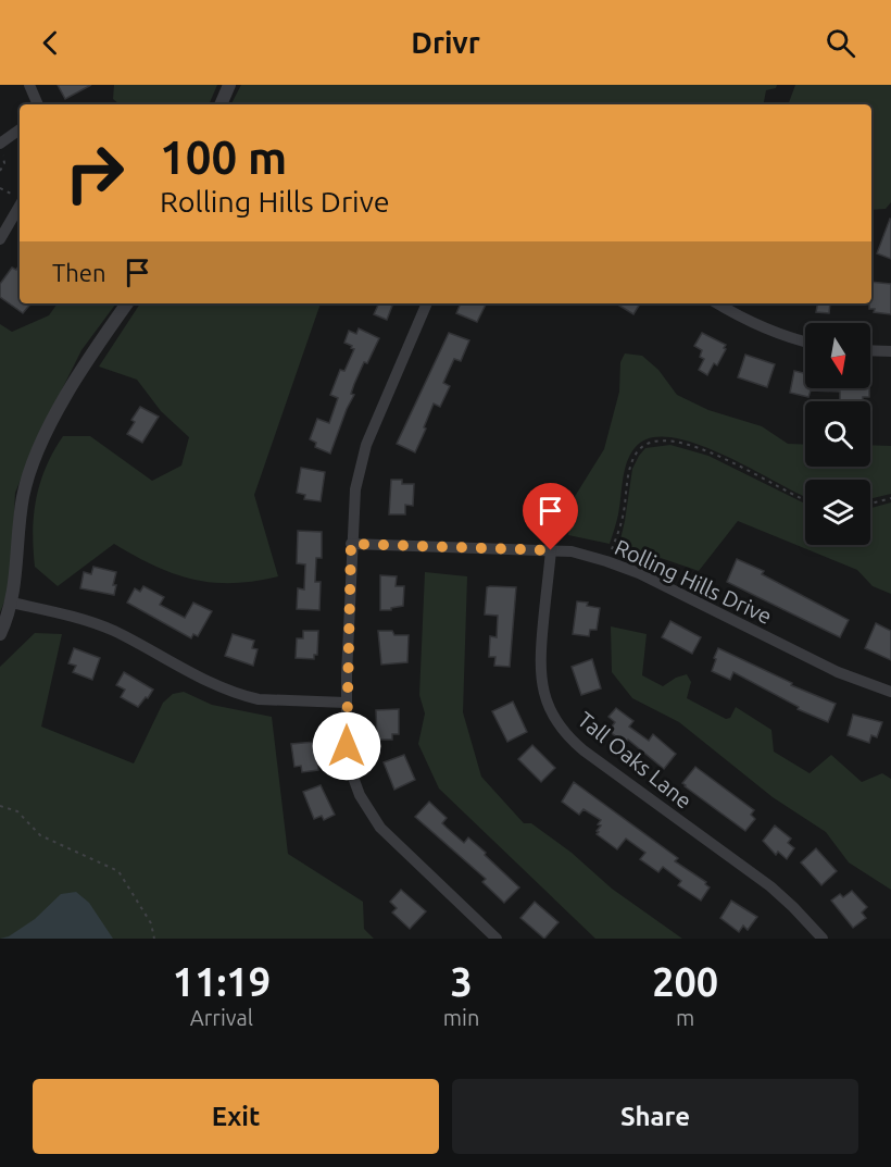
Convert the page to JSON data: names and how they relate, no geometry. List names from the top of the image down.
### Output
{
  "streets": {
    "street": ["Rolling Hills Drive", "Tall Oaks Lane"]
  },
  "crossings": [
    ["Rolling Hills Drive", "Tall Oaks Lane"]
  ],
  "north": "bottom",
  "page": {
    "header": "Drivr",
    "turn": ["100 m", "Rolling Hills Drive"],
    "then": "Then",
    "eta": [
      "11:19",
      "Arrival",
      "3",
      "min",
      "200",
      "m"
    ],
    "buttons": ["Exit", "Share"]
  }
}
